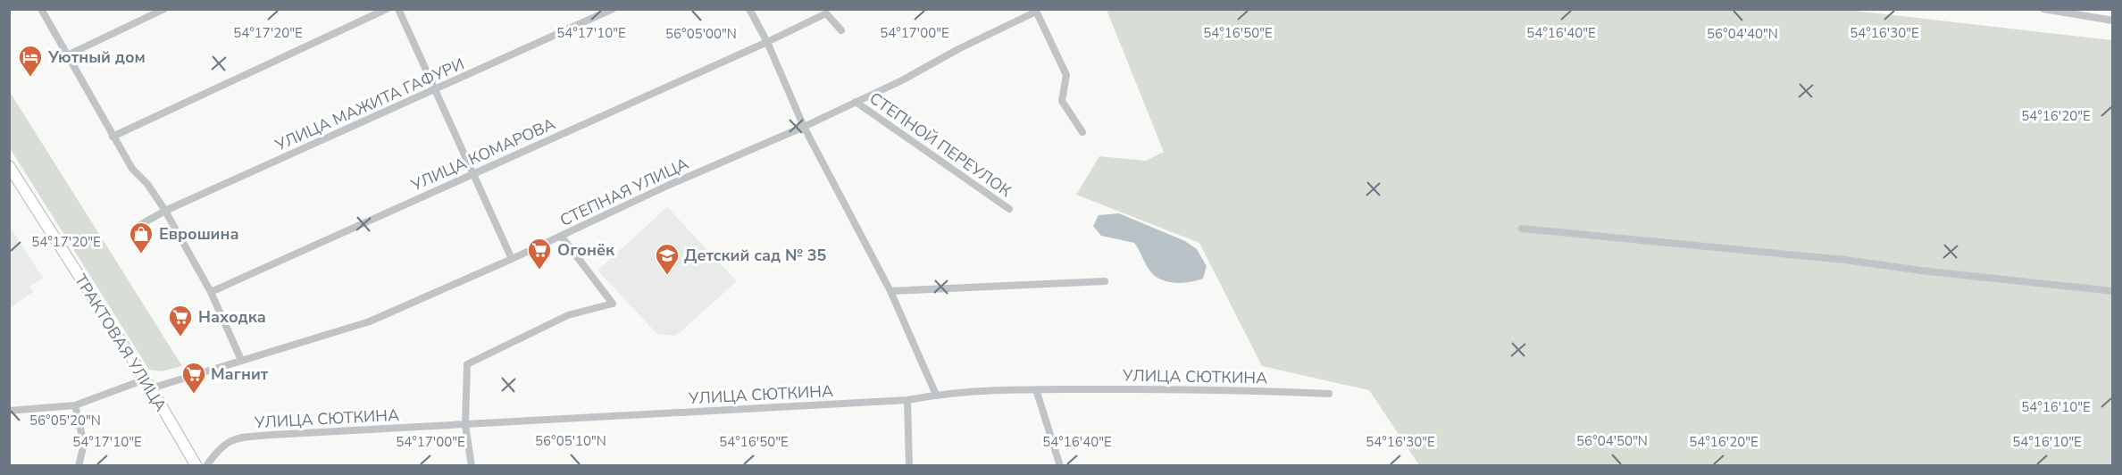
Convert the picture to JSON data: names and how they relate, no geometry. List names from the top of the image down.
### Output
{
  "streets": {
    "main road": ["ТРАКТОВАЯ УЛИЦА"],
    "street": [
      "УЛИЦА МАЖИТА ГАФУРИ",
      "СТЕПНОЙ ПЕРЕУЛОК",
      "УЛИЦА КОМАРОВА",
      "СТЕПНАЯ УЛИЦА",
      "УЛИЦА СЮТКИНА"
    ]
  },
  "crossings": [
    ["СТЕПНОЙ ПЕРЕУЛОК", "СТЕПНАЯ УЛИЦА"],
    ["СТЕПНАЯ УЛИЦА", "ТРАКТОВАЯ УЛИЦА"]
  ],
  "places": {
    "hotel": ["Уютный дом"],
    "shop": ["Еврошина"],
    "supermarket": ["Огонёк", "Находка", "Магнит"],
    "school or university": ["Детский сад № 35"]
  },
  "coordinates": [
    "54°17'10\"E",
    "54°17'00\"E",
    "54°16'40\"E",
    "54°16'30\"E",
    "54°17'20\"E",
    "54°16'50\"E",
    "56°05'00\"N",
    "56°04'40\"N",
    "54°16'20\"E",
    "54°16'10\"E",
    "56°05'20\"N",
    "56°05'10\"N",
    "56°04'50\"N"
  ]
}
